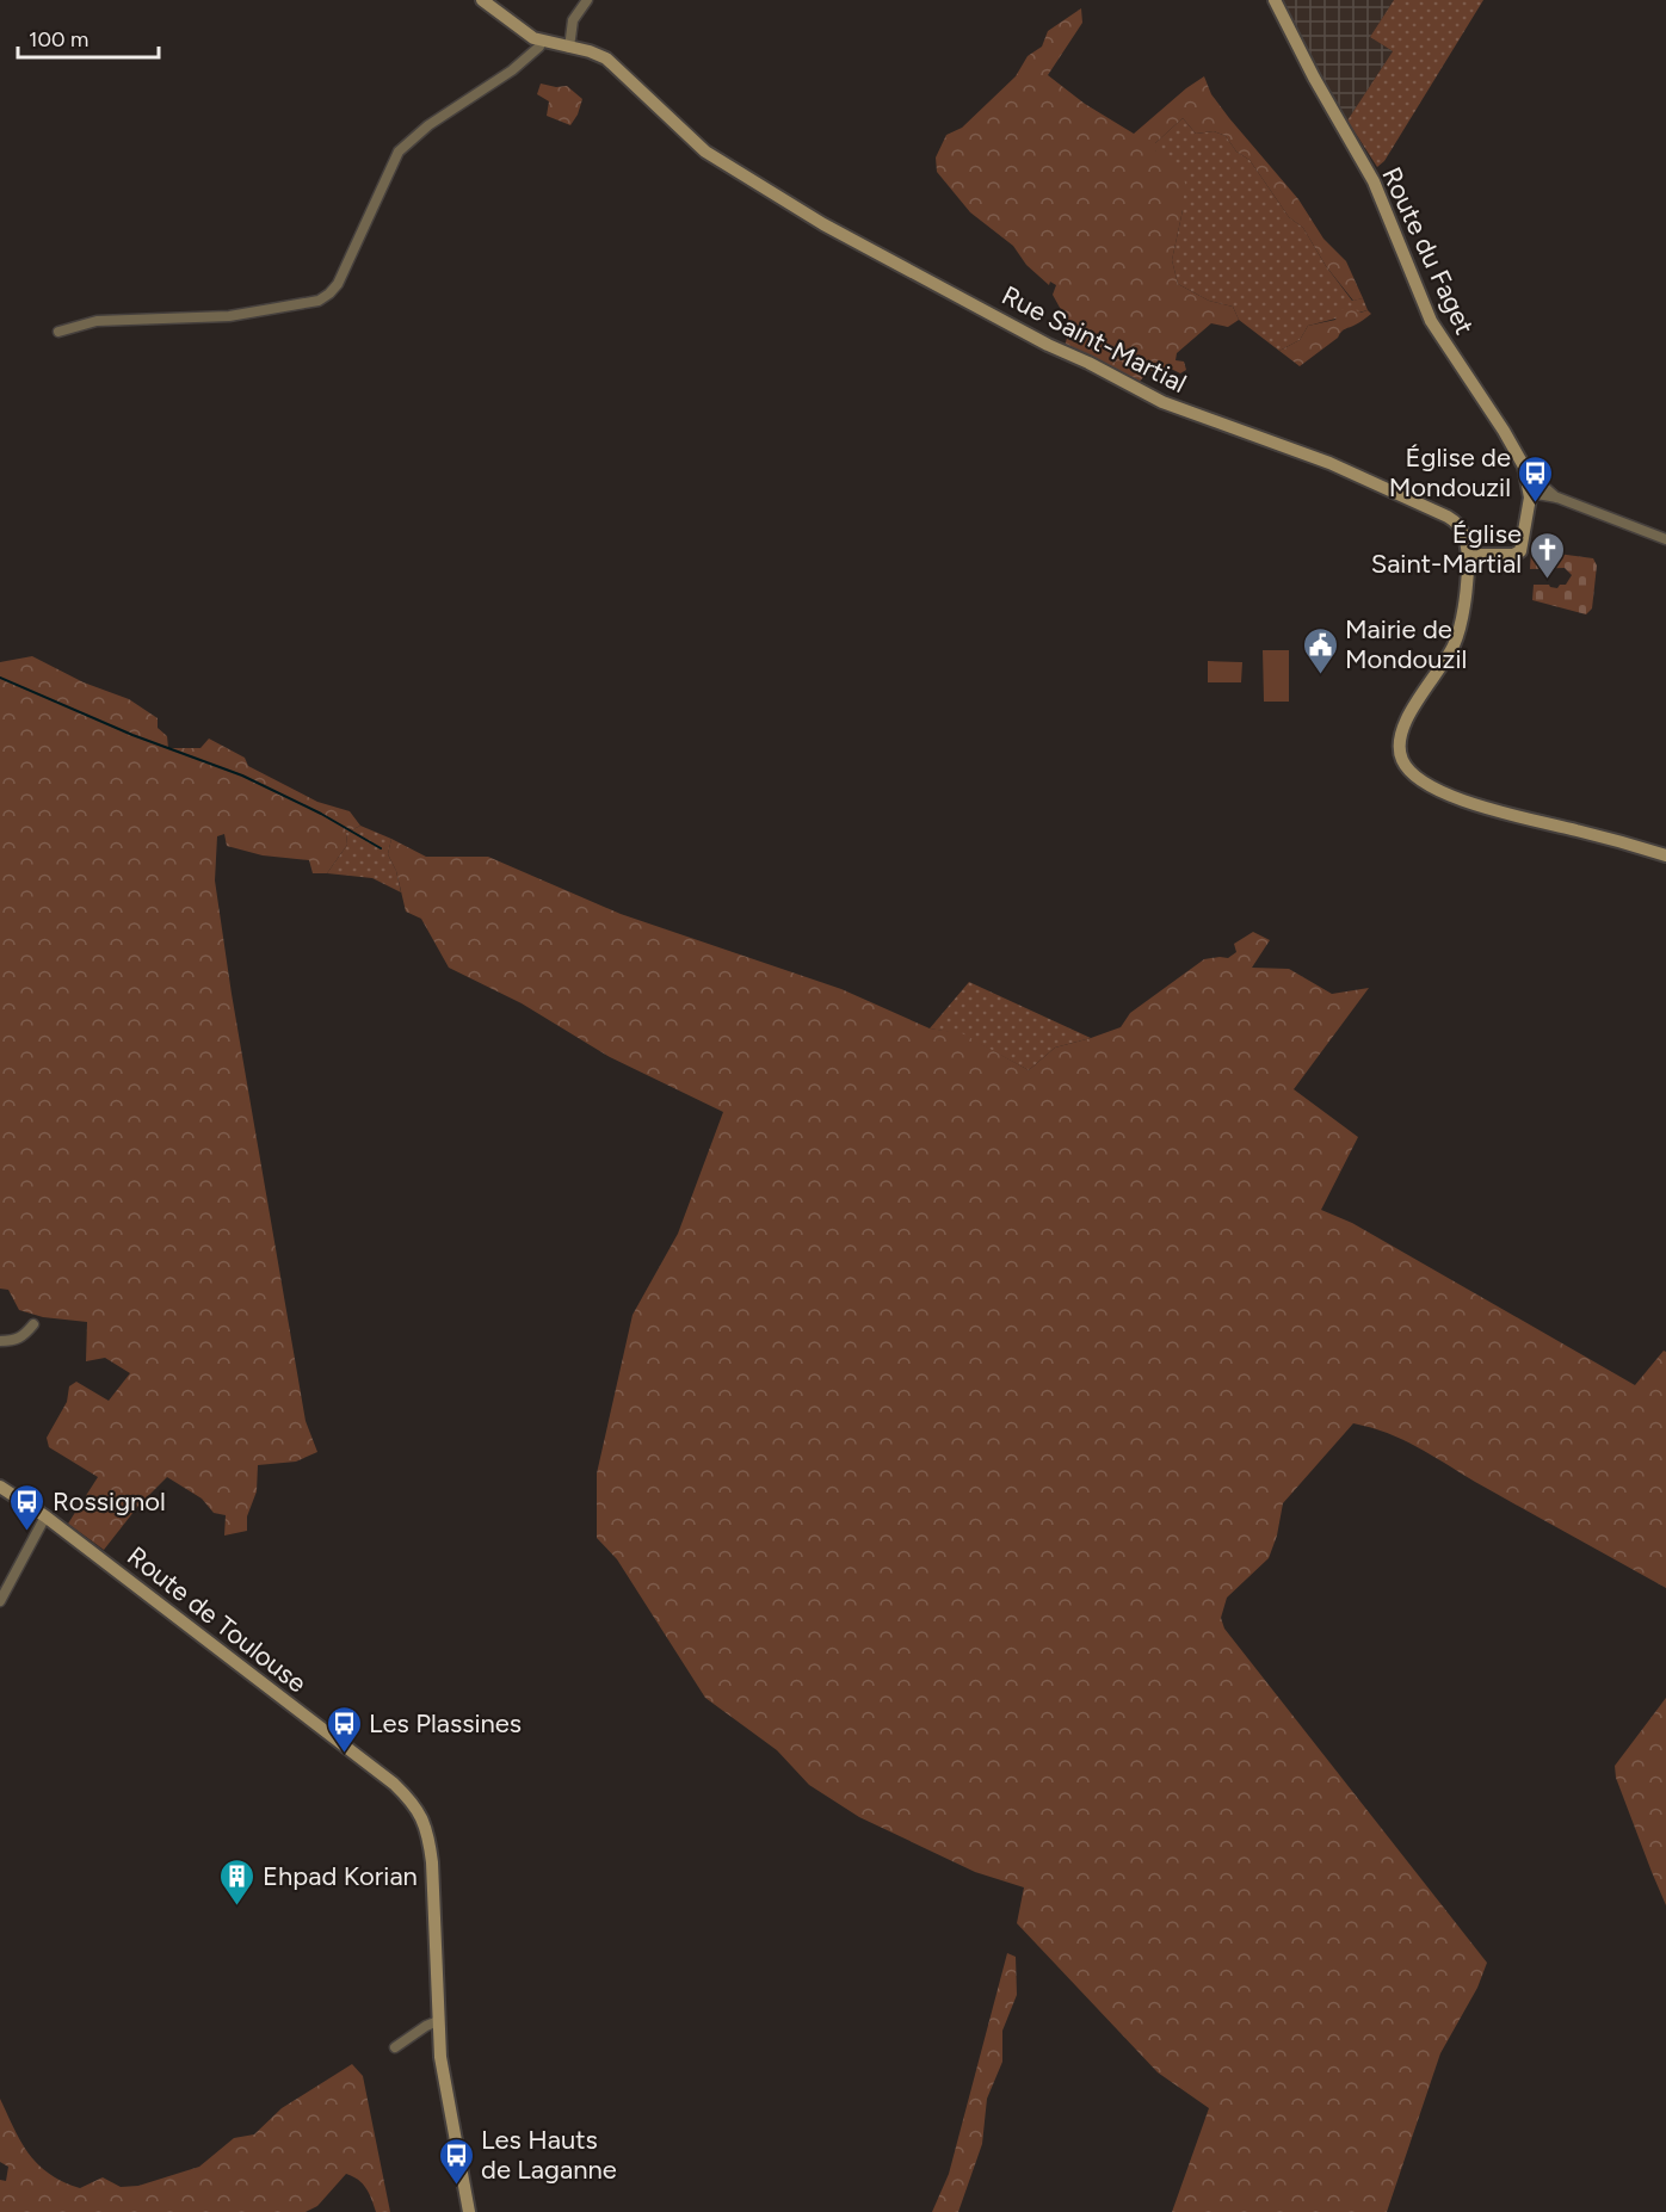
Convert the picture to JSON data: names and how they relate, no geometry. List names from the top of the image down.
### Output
{
  "streets": {
    "street": ["Route du Faget", "Rue Saint-Martial", "Route de Toulouse"]
  },
  "places": {
    "bus stop": [
      "Église de Mondouzil",
      "Rossignol",
      "Les Plassines",
      "Les Hauts de Laganne"
    ],
    "church": ["Église Saint-Martial"],
    "public building": ["Mairie de Mondouzil"],
    "building": ["Ehpad Korian"]
  },
  "scale_bar": "100 m"
}
